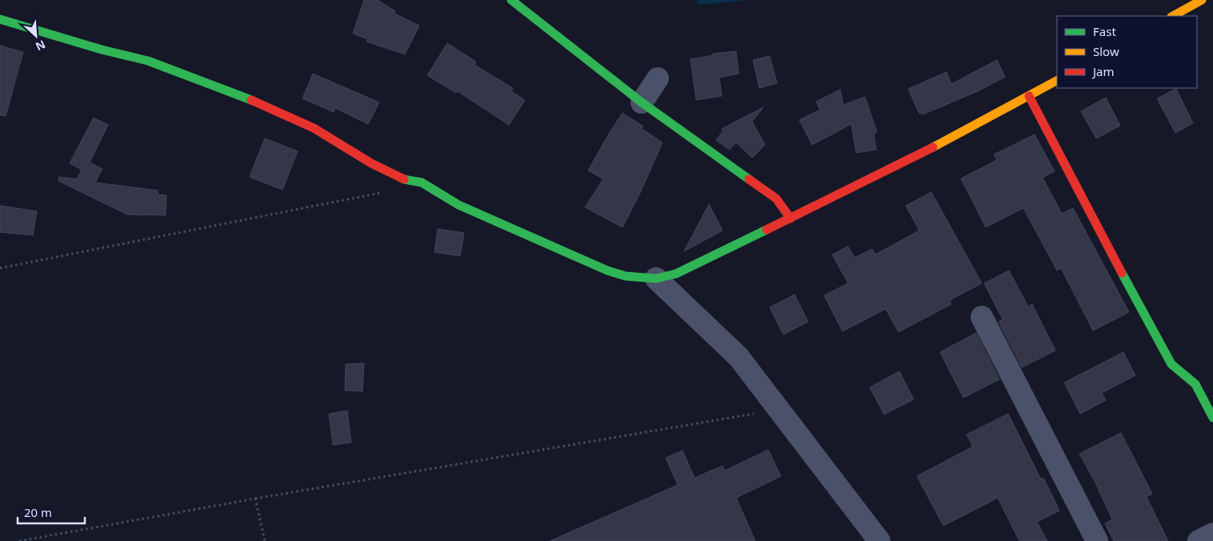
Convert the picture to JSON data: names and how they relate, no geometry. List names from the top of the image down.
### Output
{
  "legend": ["Fast", "Slow", "Jam"],
  "scale_bar": "20 m",
  "north": "bottom right"
}
